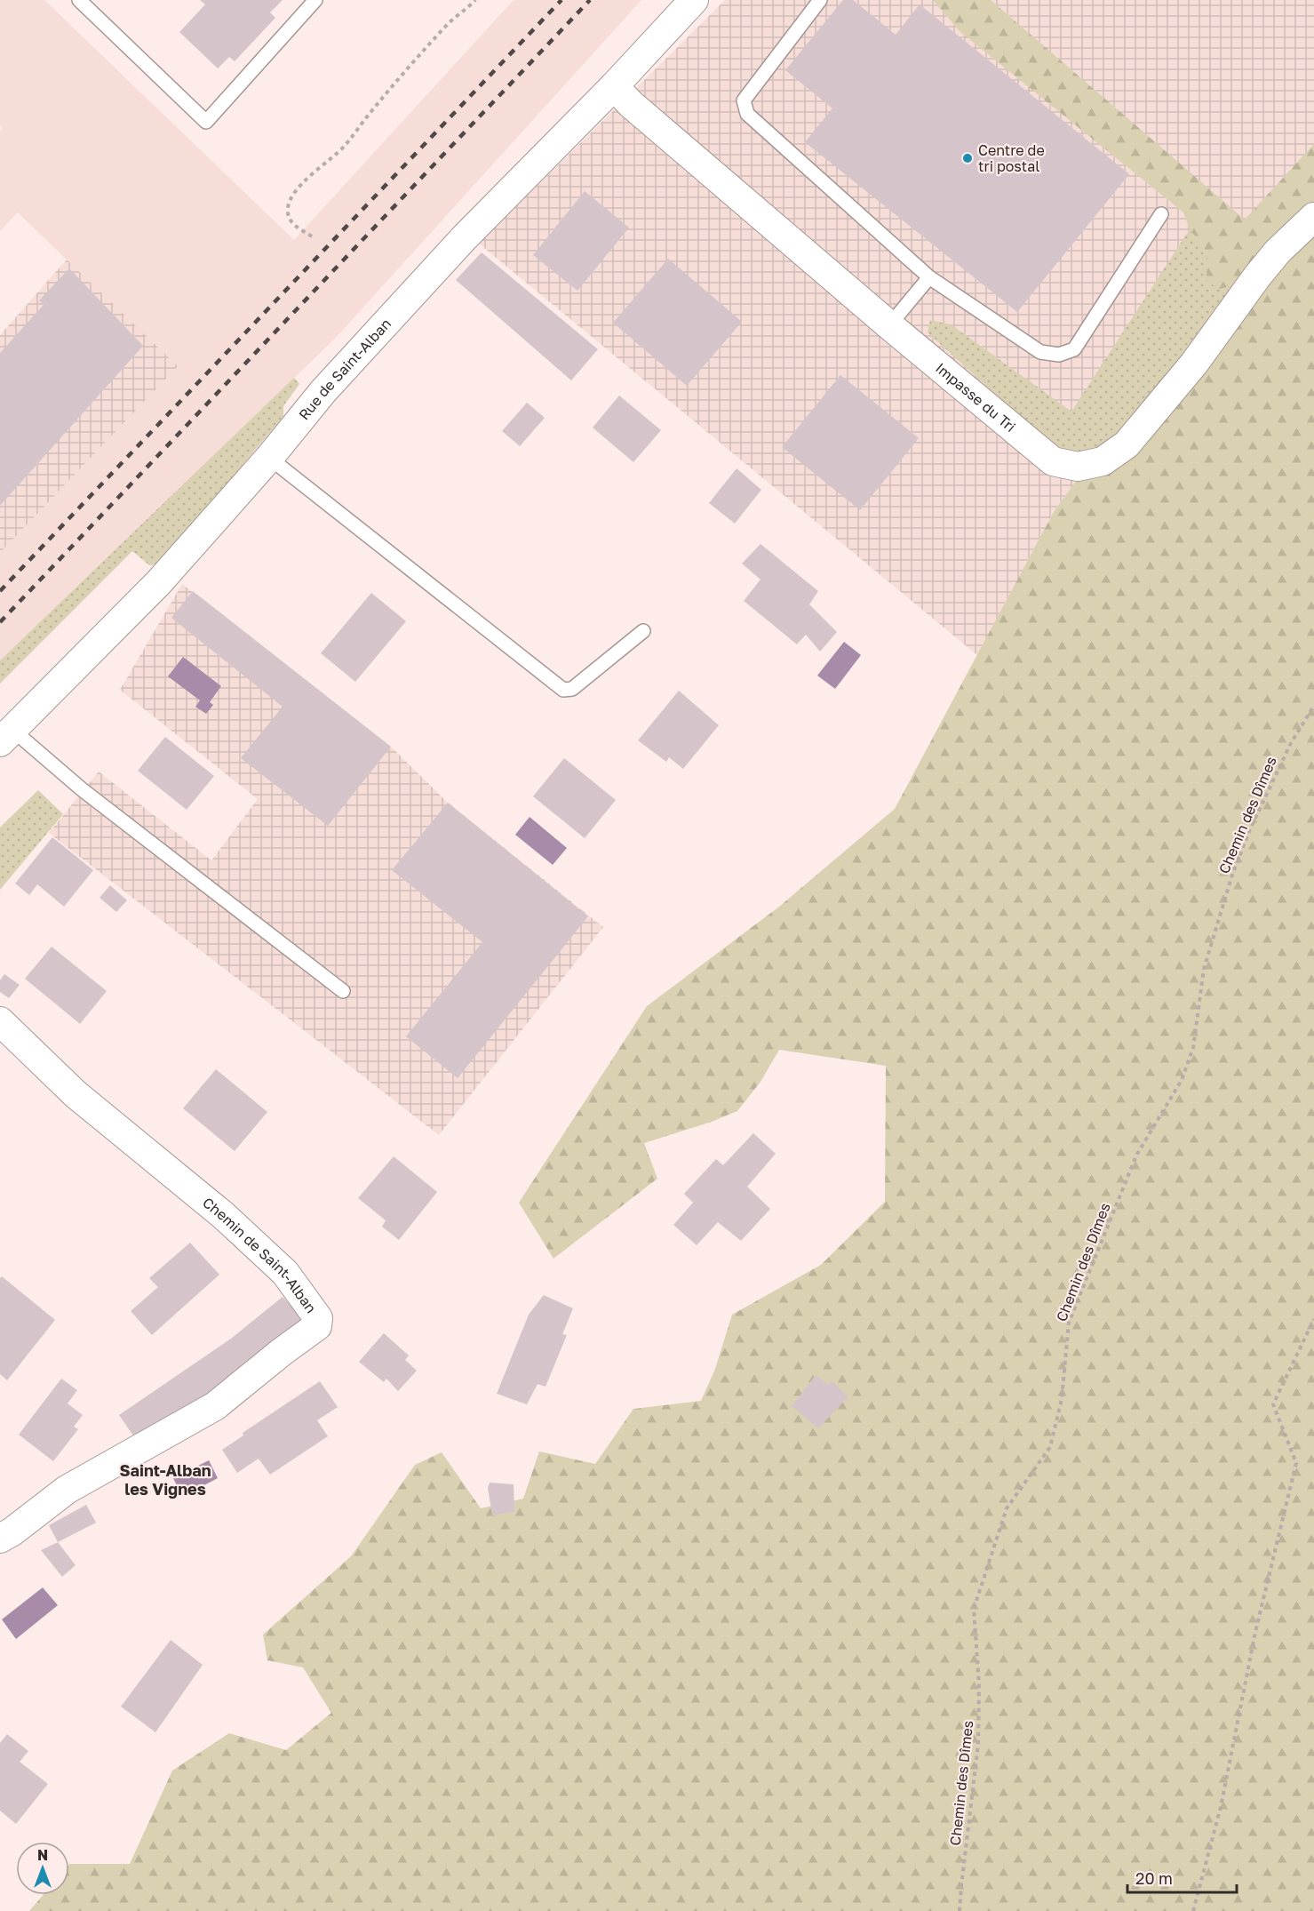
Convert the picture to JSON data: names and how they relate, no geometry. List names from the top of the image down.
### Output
{
  "streets": {
    "street": ["Rue de Saint-Alban", "Impasse du Tri", "Chemin de Saint-Alban"],
    "path": ["Chemin des Dîmes"]
  },
  "crossings": [
    ["Rue de Saint-Alban", "Impasse du Tri"]
  ],
  "districts": ["Saint-Alban les Vignes"],
  "places": ["Centre de tri postal"],
  "scale_bar": "20 m",
  "north": "top"
}
